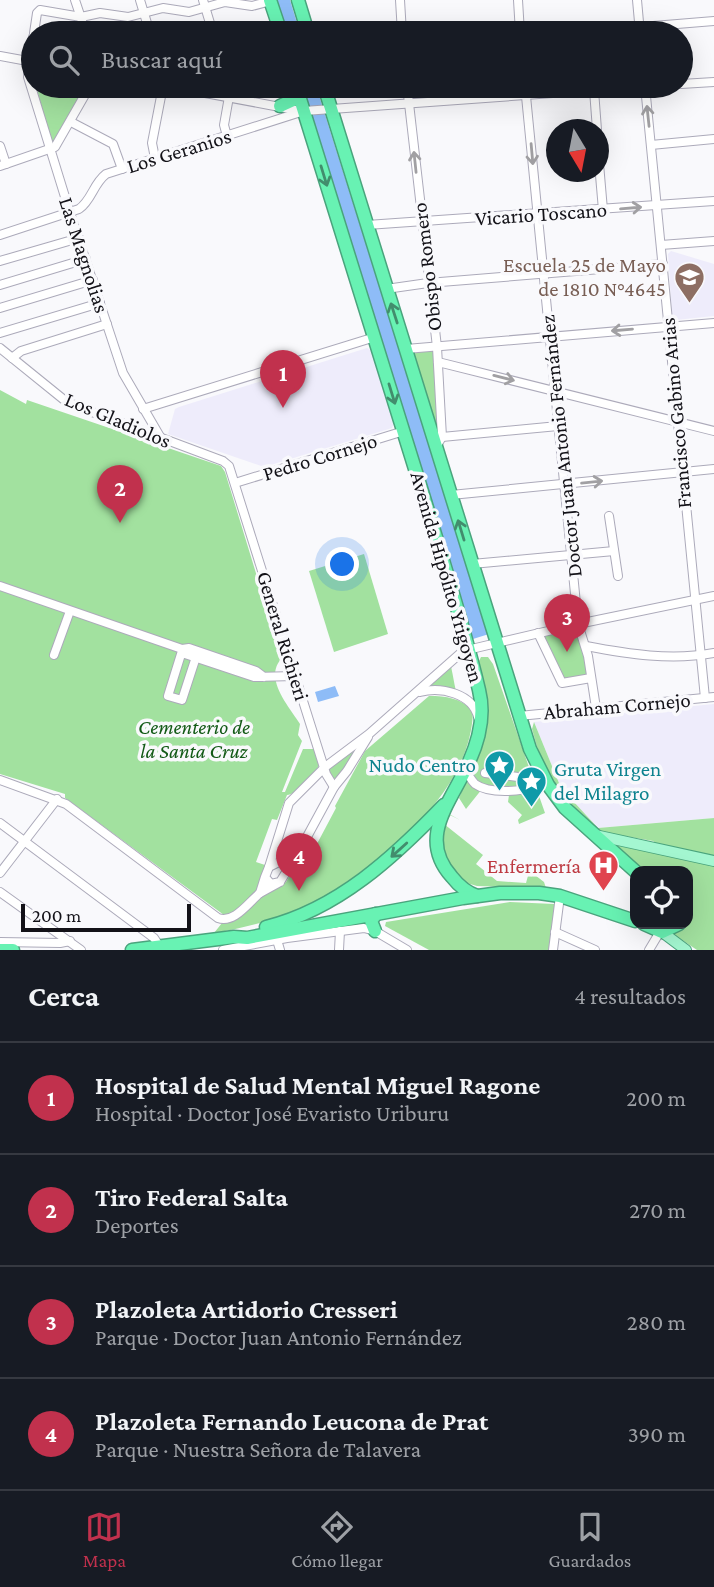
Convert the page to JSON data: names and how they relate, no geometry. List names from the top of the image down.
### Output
{
  "streets": {
    "highway": ["Avenida Hipólito Yrigoyen"],
    "street": [
      "Los Geranios",
      "Vicario Toscano",
      "Las Magnolias",
      "Obispo Romero",
      "Francisco Gabino Arias",
      "Los Gladiolos",
      "Doctor Juan Antonio Fernández",
      "Pedro Cornejo",
      "General Richieri",
      "Abraham Cornejo"
    ]
  },
  "crossings": [
    ["Los Geranios", "Las Magnolias"],
    ["Los Geranios", "Avenida Hipólito Yrigoyen"],
    ["Vicario Toscano", "Obispo Romero"],
    ["Vicario Toscano", "Francisco Gabino Arias"],
    ["Vicario Toscano", "Doctor Juan Antonio Fernández"],
    ["Vicario Toscano", "Avenida Hipólito Yrigoyen"],
    ["Las Magnolias", "Los Gladiolos"],
    ["Obispo Romero", "Avenida Hipólito Yrigoyen"],
    ["Francisco Gabino Arias", "Abraham Cornejo"],
    ["Los Gladiolos", "Pedro Cornejo"],
    ["Los Gladiolos", "General Richieri"],
    ["Doctor Juan Antonio Fernández", "Abraham Cornejo"],
    ["Pedro Cornejo", "Avenida Hipólito Yrigoyen"],
    ["Pedro Cornejo", "General Richieri"],
    ["Avenida Hipólito Yrigoyen", "Abraham Cornejo"]
  ],
  "parks": ["Cementerio de la Santa Cruz"],
  "places": {
    "school or university": ["Escuela 25 de Mayo de 1810 N°4645"],
    "place": ["Nudo Centro", "Gruta Virgen del Milagro"],
    "hospital": ["Enfermería"]
  },
  "scale_bar": "200 m",
  "north": "bottom",
  "page": {
    "search": "Buscar aquí",
    "pins": [
      "1",
      "2",
      "3",
      "4"
    ],
    "scale": "200 m",
    "heading": ["Cerca", "4 resultados"],
    "list": [
      {
        "mark": "1",
        "name": "Hospital de Salud Mental Miguel Ragone",
        "note": "Hospital · Doctor José Evaristo Uriburu",
        "value": "200 m"
      },
      {
        "mark": "2",
        "name": "Tiro Federal Salta",
        "note": "Deportes",
        "value": "270 m"
      },
      {
        "mark": "3",
        "name": "Plazoleta Artidorio Cresseri",
        "note": "Parque · Doctor Juan Antonio Fernández",
        "value": "280 m"
      },
      {
        "mark": "4",
        "name": "Plazoleta Fernando Leucona de Prat",
        "note": "Parque · Nuestra Señora de Talavera",
        "value": "390 m"
      }
    ],
    "nav": ["Mapa", "Cómo llegar", "Guardados"]
  }
}
